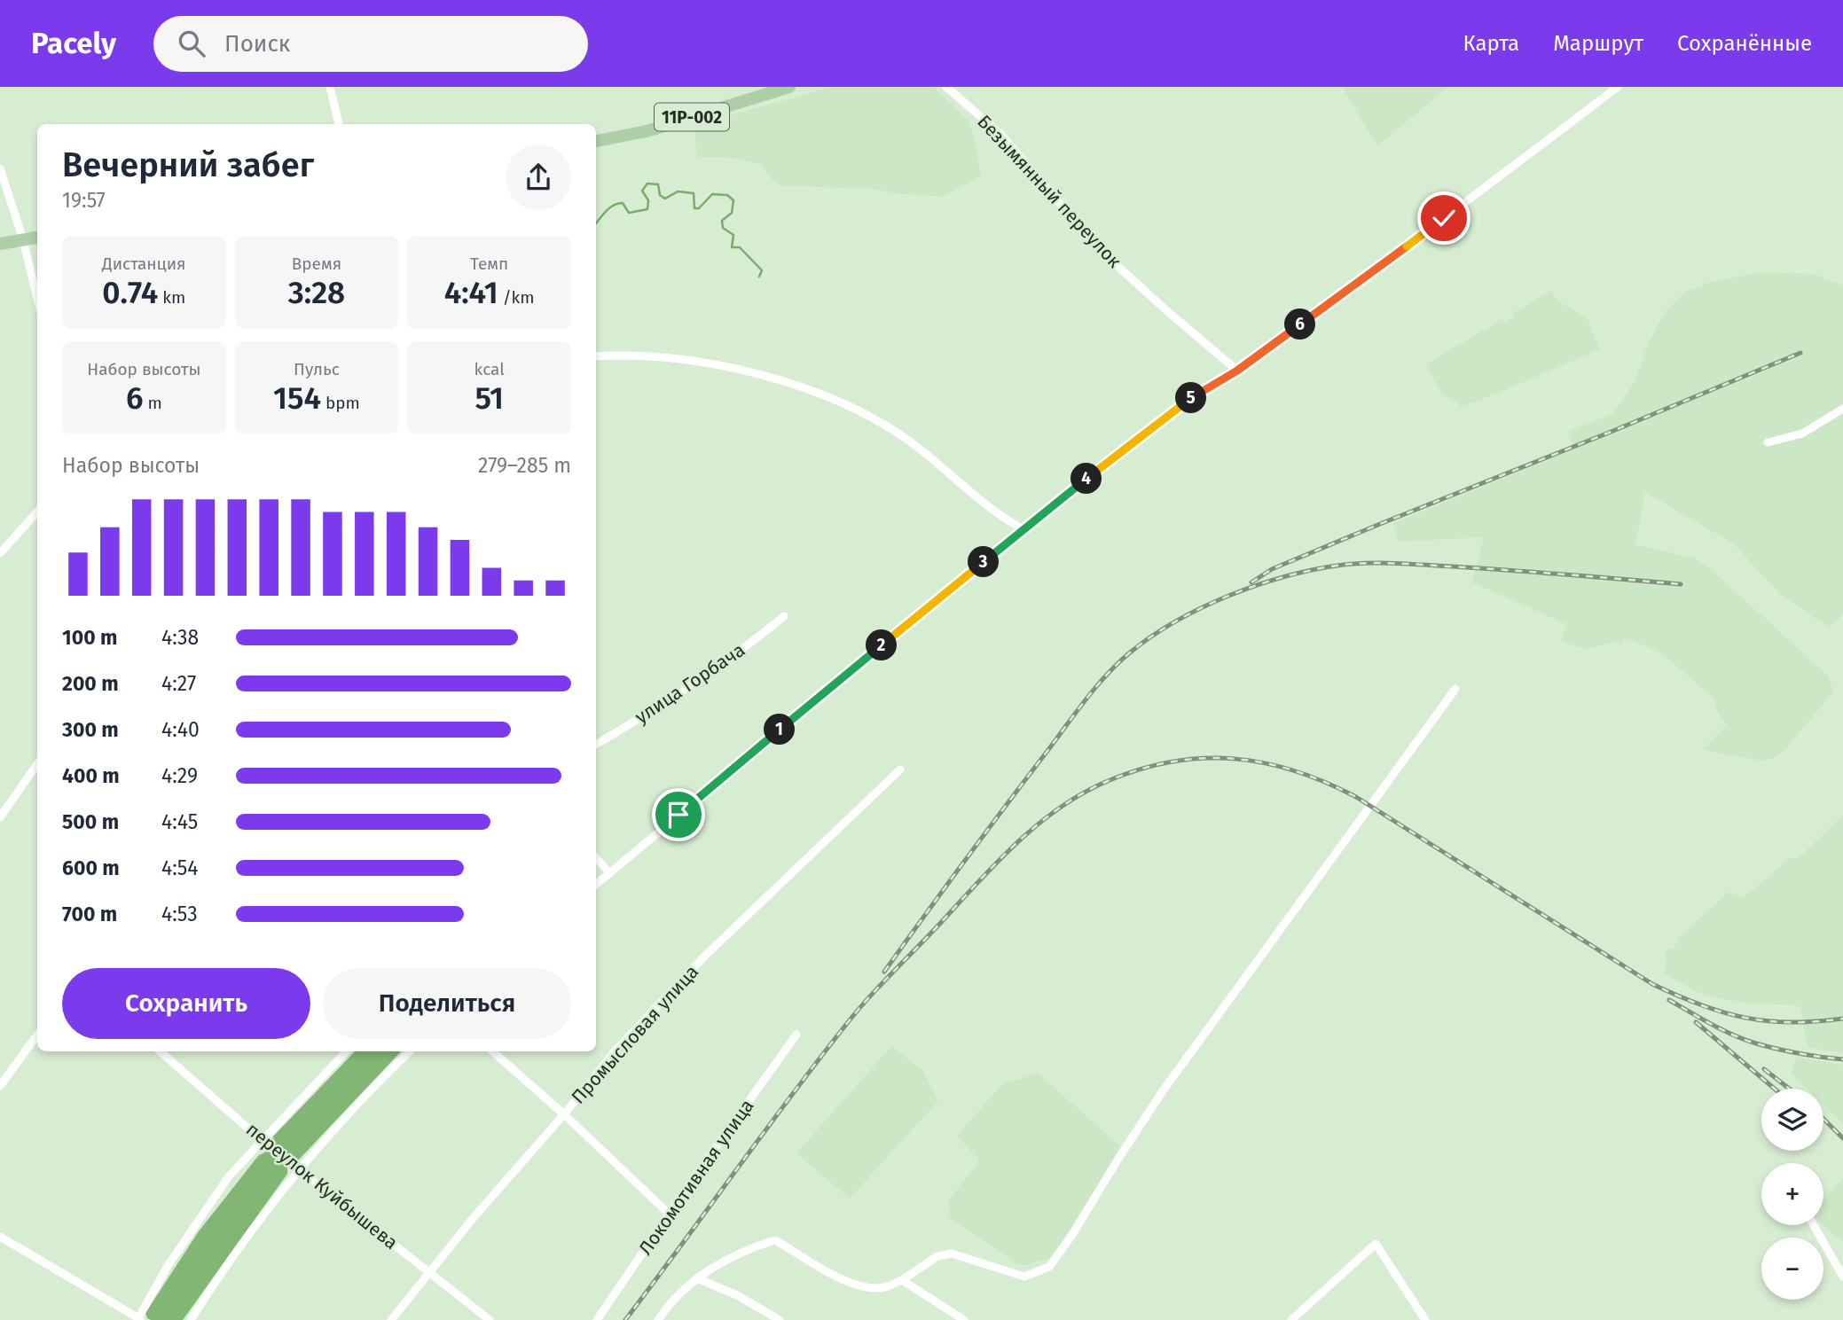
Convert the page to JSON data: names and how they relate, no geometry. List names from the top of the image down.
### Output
{
  "streets": {
    "main road": ["11Р-002"],
    "street": [
      "Безымянный переулок",
      "улица Горбача",
      "Промысловая улица",
      "Локомотивная улица",
      "переулок Куйбышева"
    ]
  },
  "crossings": [
    ["Промысловая улица", "переулок Куйбышева"]
  ],
  "page": {
    "header": "Pacely",
    "search": "Поиск",
    "nav": ["Карта", "Маршрут", "Сохранённые"],
    "heading": ["Вечерний забег", "19:57"],
    "stats": [
      ["Дистанция", "0.74 km"],
      ["Время", "3:28"],
      ["Темп", "4:41 /km"],
      ["Набор высоты", "6 m"],
      ["Пульс", "154 bpm"],
      ["kcal", "51"]
    ],
    "pins": [
      "6",
      "5",
      "4",
      "3",
      "2",
      "1"
    ],
    "chart": ["Набор высоты", "279–285 m"],
    "list": [
      {
        "name": "100 m",
        "note": "4:38"
      },
      {
        "name": "200 m",
        "note": "4:27"
      },
      {
        "name": "300 m",
        "note": "4:40"
      },
      {
        "name": "400 m",
        "note": "4:29"
      },
      {
        "name": "500 m",
        "note": "4:45"
      },
      {
        "name": "600 m",
        "note": "4:54"
      },
      {
        "name": "700 m",
        "note": "4:53"
      }
    ],
    "buttons": ["Сохранить", "Поделиться"],
    "map_buttons": ["+", "−"]
  }
}
